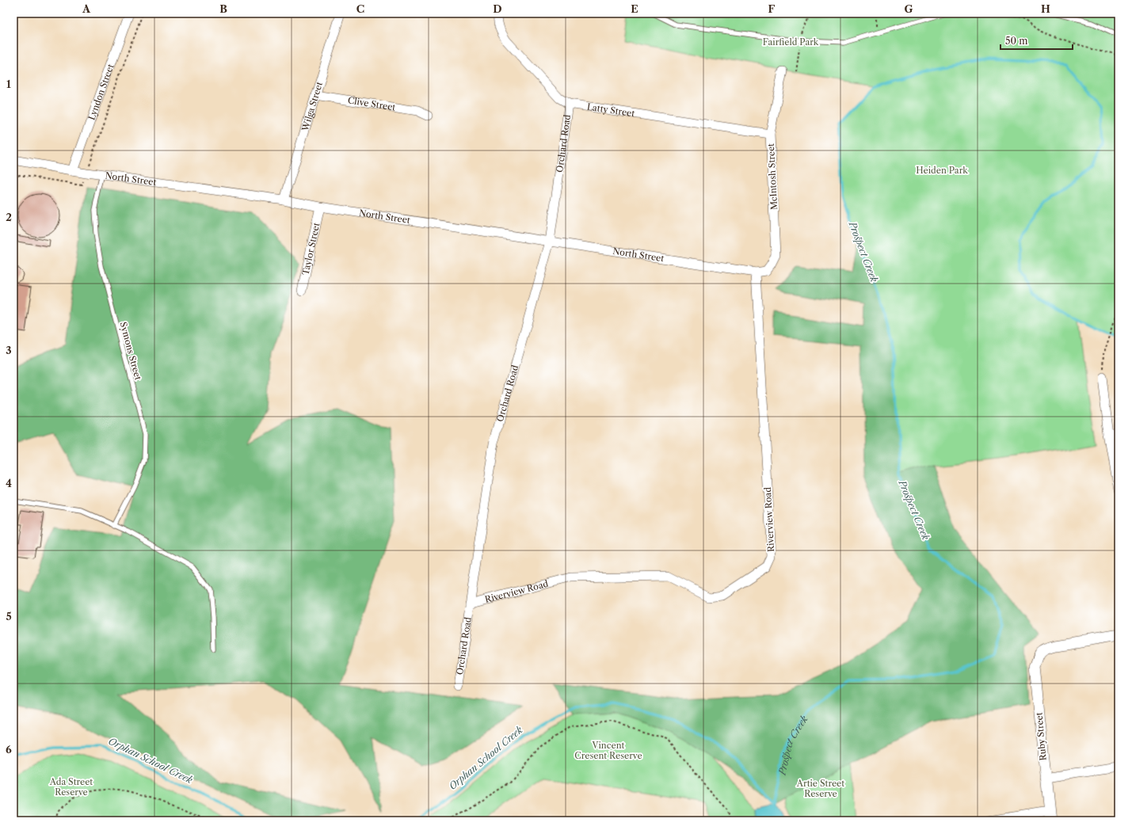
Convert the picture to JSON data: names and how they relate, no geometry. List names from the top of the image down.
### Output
{
  "streets": {
    "street": [
      "Lyndon Street",
      "Clive Street",
      "Wilga Street",
      "Latty Street",
      "Orchard Road",
      "McIntosh Street",
      "North Street",
      "Taylor Street",
      "Riverview Road",
      "Ruby Street"
    ],
    "lane": ["Symons Street"]
  },
  "crossings": [
    ["Lyndon Street", "North Street"],
    ["Clive Street", "Wilga Street"],
    ["Wilga Street", "North Street"],
    ["Latty Street", "Orchard Road"],
    ["Latty Street", "McIntosh Street"],
    ["Orchard Road", "North Street"],
    ["Orchard Road", "Riverview Road"],
    ["McIntosh Street", "North Street"],
    ["McIntosh Street", "Riverview Road"],
    ["North Street", "Taylor Street"],
    ["North Street", "Symons Street"],
    ["North Street", "Riverview Road"]
  ],
  "water": ["Prospect Creek", "Orphan School Creek"],
  "parks": [
    "Fairfield Park",
    "Heiden Park",
    "Vincent Cresent Reserve",
    "Ada Street Reserve",
    "Artie Street Reserve"
  ],
  "scale_bar": "50 m",
  "grid": {
    "columns": [
      "A",
      "B",
      "C",
      "D",
      "E",
      "F",
      "G",
      "H"
    ],
    "rows": [
      "1",
      "2",
      "3",
      "4",
      "5",
      "6"
    ]
  }
}
